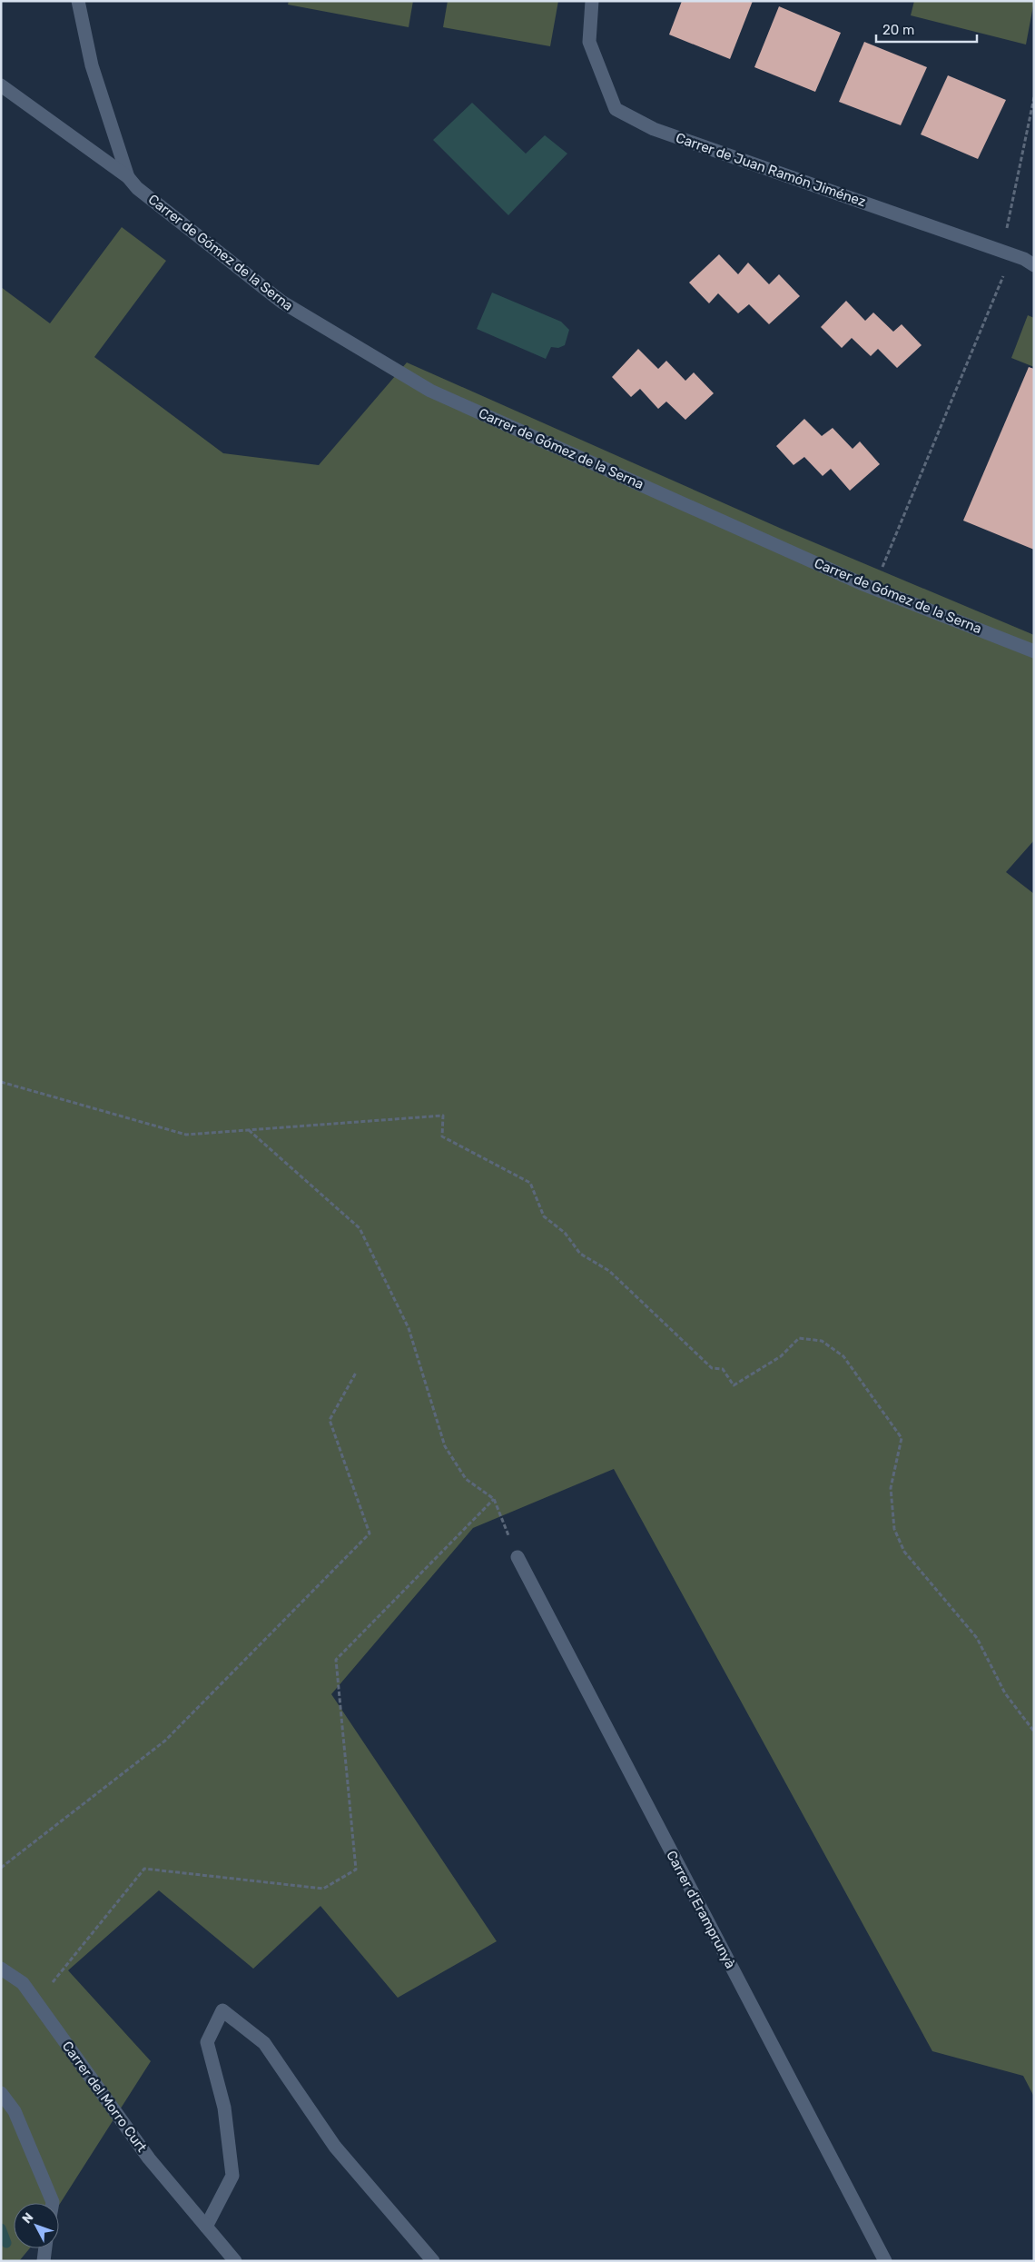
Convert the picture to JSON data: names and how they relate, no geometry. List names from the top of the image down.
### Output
{
  "streets": {
    "street": [
      "Carrer de Juan Ramón Jiménez",
      "Carrer de Gómez de la Serna",
      "Carrer d'Eramprunyà",
      "Carrer del Morro Curt"
    ]
  },
  "scale_bar": "20 m",
  "north": "top left"
}
